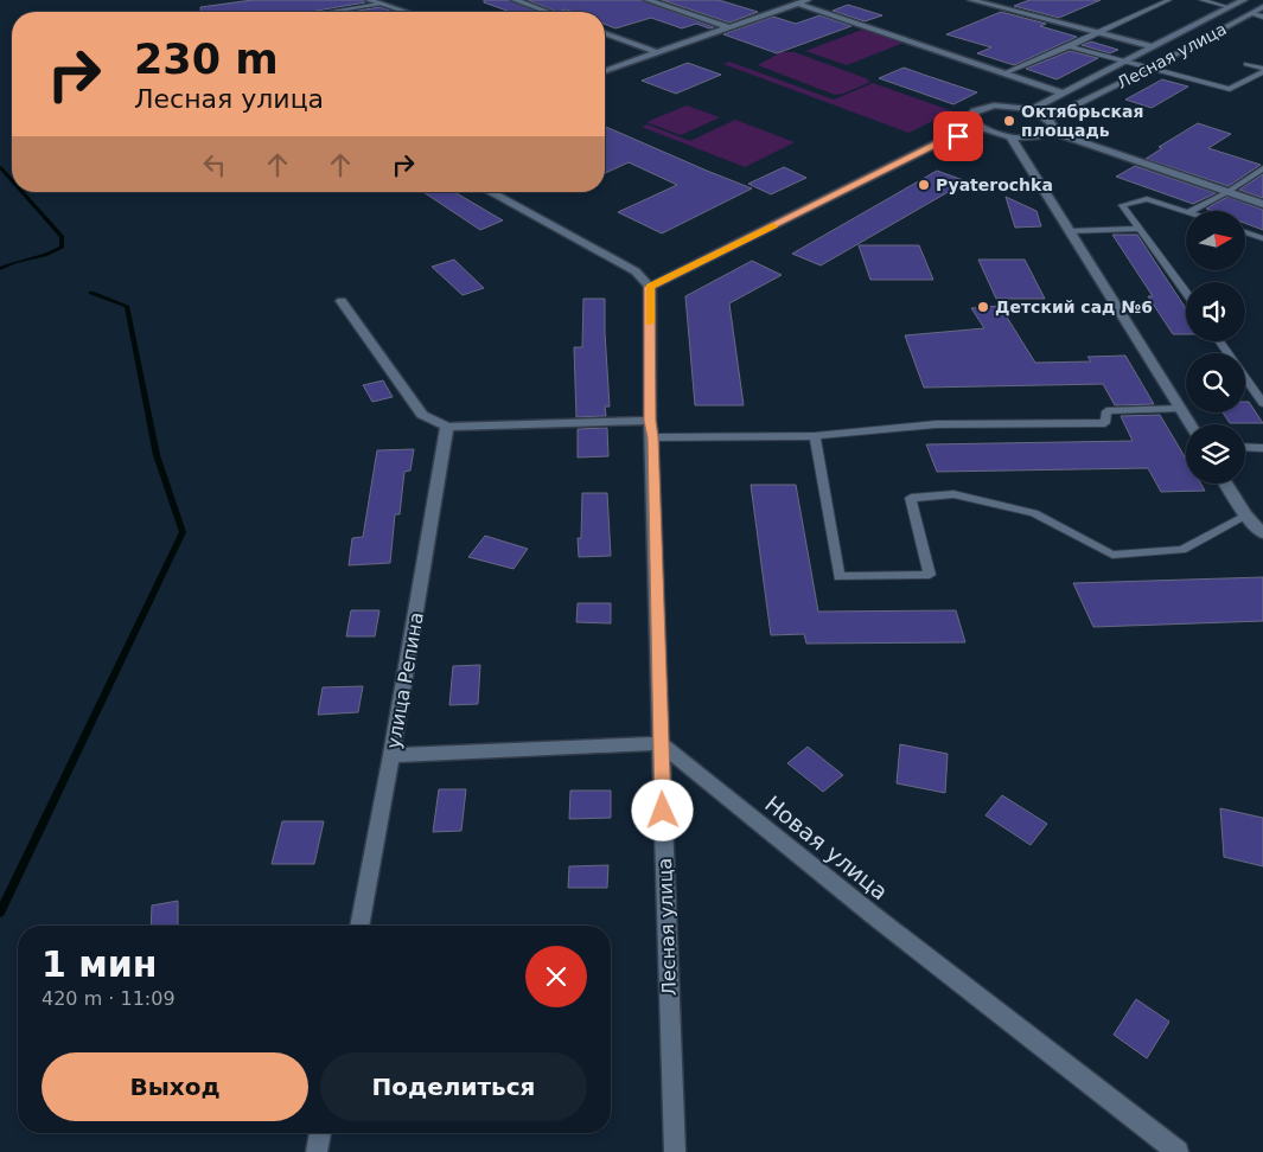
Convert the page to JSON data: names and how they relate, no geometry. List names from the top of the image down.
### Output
{
  "streets": {
    "street": ["Лесная улица", "улица Репина", "Новая улица"]
  },
  "crossings": [
    ["Лесная улица", "Новая улица"]
  ],
  "places": ["Октябрьская площадь", "Pyaterochka", "Детский сад №6"],
  "north": "right",
  "page": {
    "turn": ["230 m", "Лесная улица"],
    "heading": ["1 мин", "420 m · 11:09"],
    "buttons": ["Выход", "Поделиться"]
  }
}
